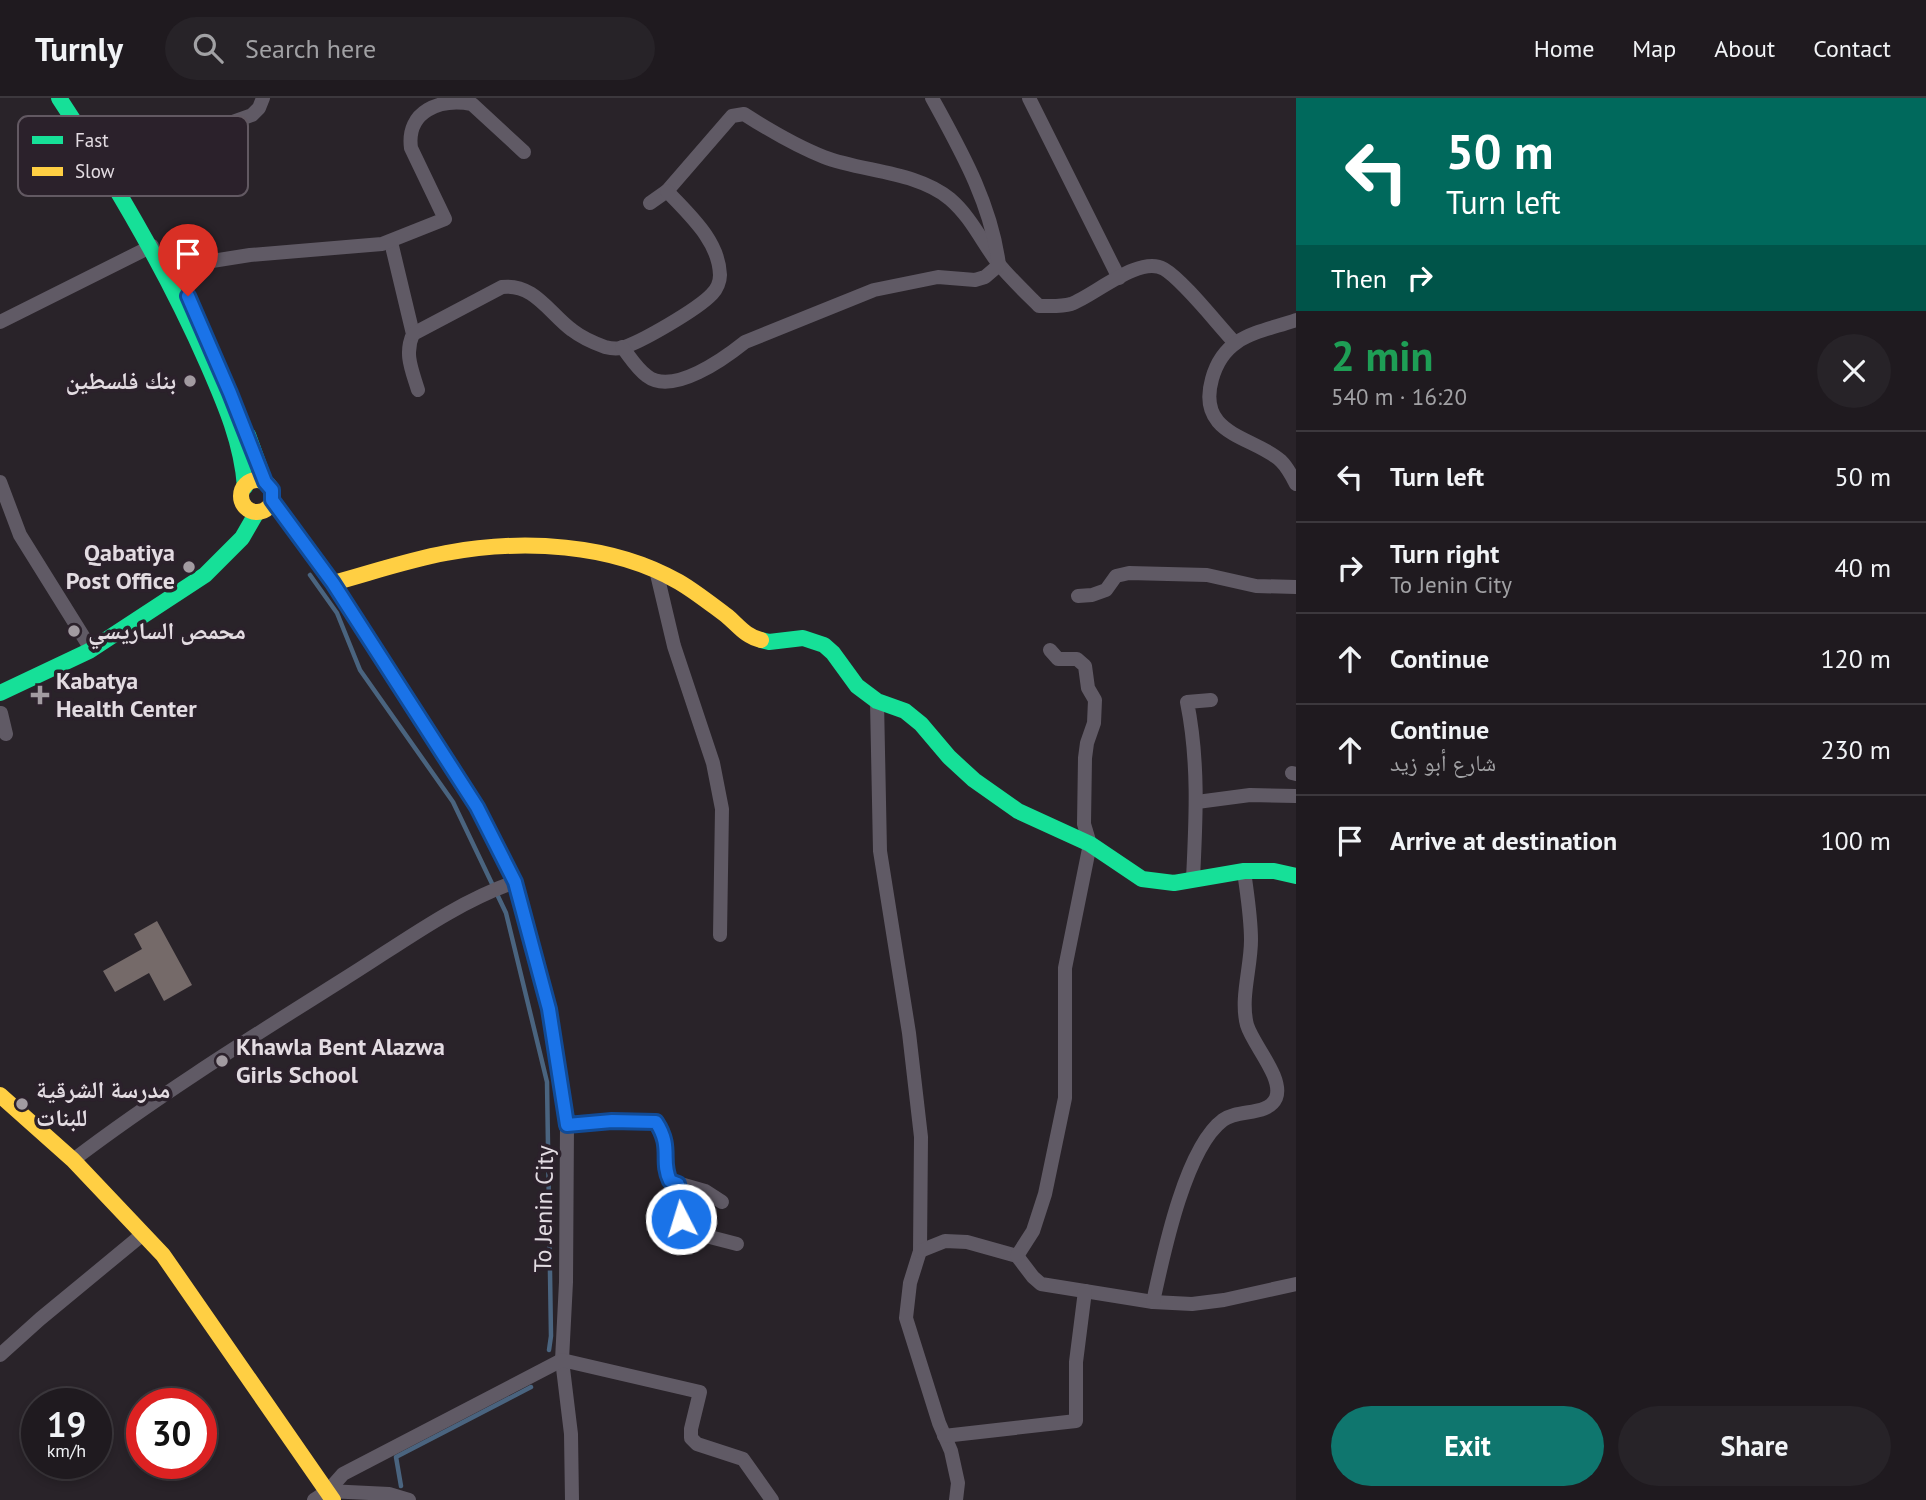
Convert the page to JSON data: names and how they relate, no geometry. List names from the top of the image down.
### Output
{
  "streets": {
    "street": ["To Jenin City"]
  },
  "places": {
    "other": [
      "بنك فلسطين",
      "Qabatiya Post Office",
      "محمص الساريسي",
      "Khawla Bent Alazwa Girls School",
      "مدرسة الشرقية للبنات"
    ],
    "health": ["Kabatya Health Center"]
  },
  "legend": ["Fast", "Slow"],
  "page": {
    "header": "Turnly",
    "search": "Search here",
    "nav": [
      "Home",
      "Map",
      "About",
      "Contact"
    ],
    "turn": ["50 m", "Turn left"],
    "then": "Then",
    "heading": ["2 min", "540 m · 16:20"],
    "list": [
      {
        "name": "Turn left",
        "value": "50 m"
      },
      {
        "name": "Turn right",
        "note": "To Jenin City",
        "value": "40 m"
      },
      {
        "name": "Continue",
        "value": "120 m"
      },
      {
        "name": "Continue",
        "note": "شارع أبو زيد",
        "value": "230 m"
      },
      {
        "name": "Arrive at destination",
        "value": "100 m"
      }
    ],
    "speed": "19 km/h",
    "limit": "30",
    "buttons": ["Exit", "Share"]
  }
}
